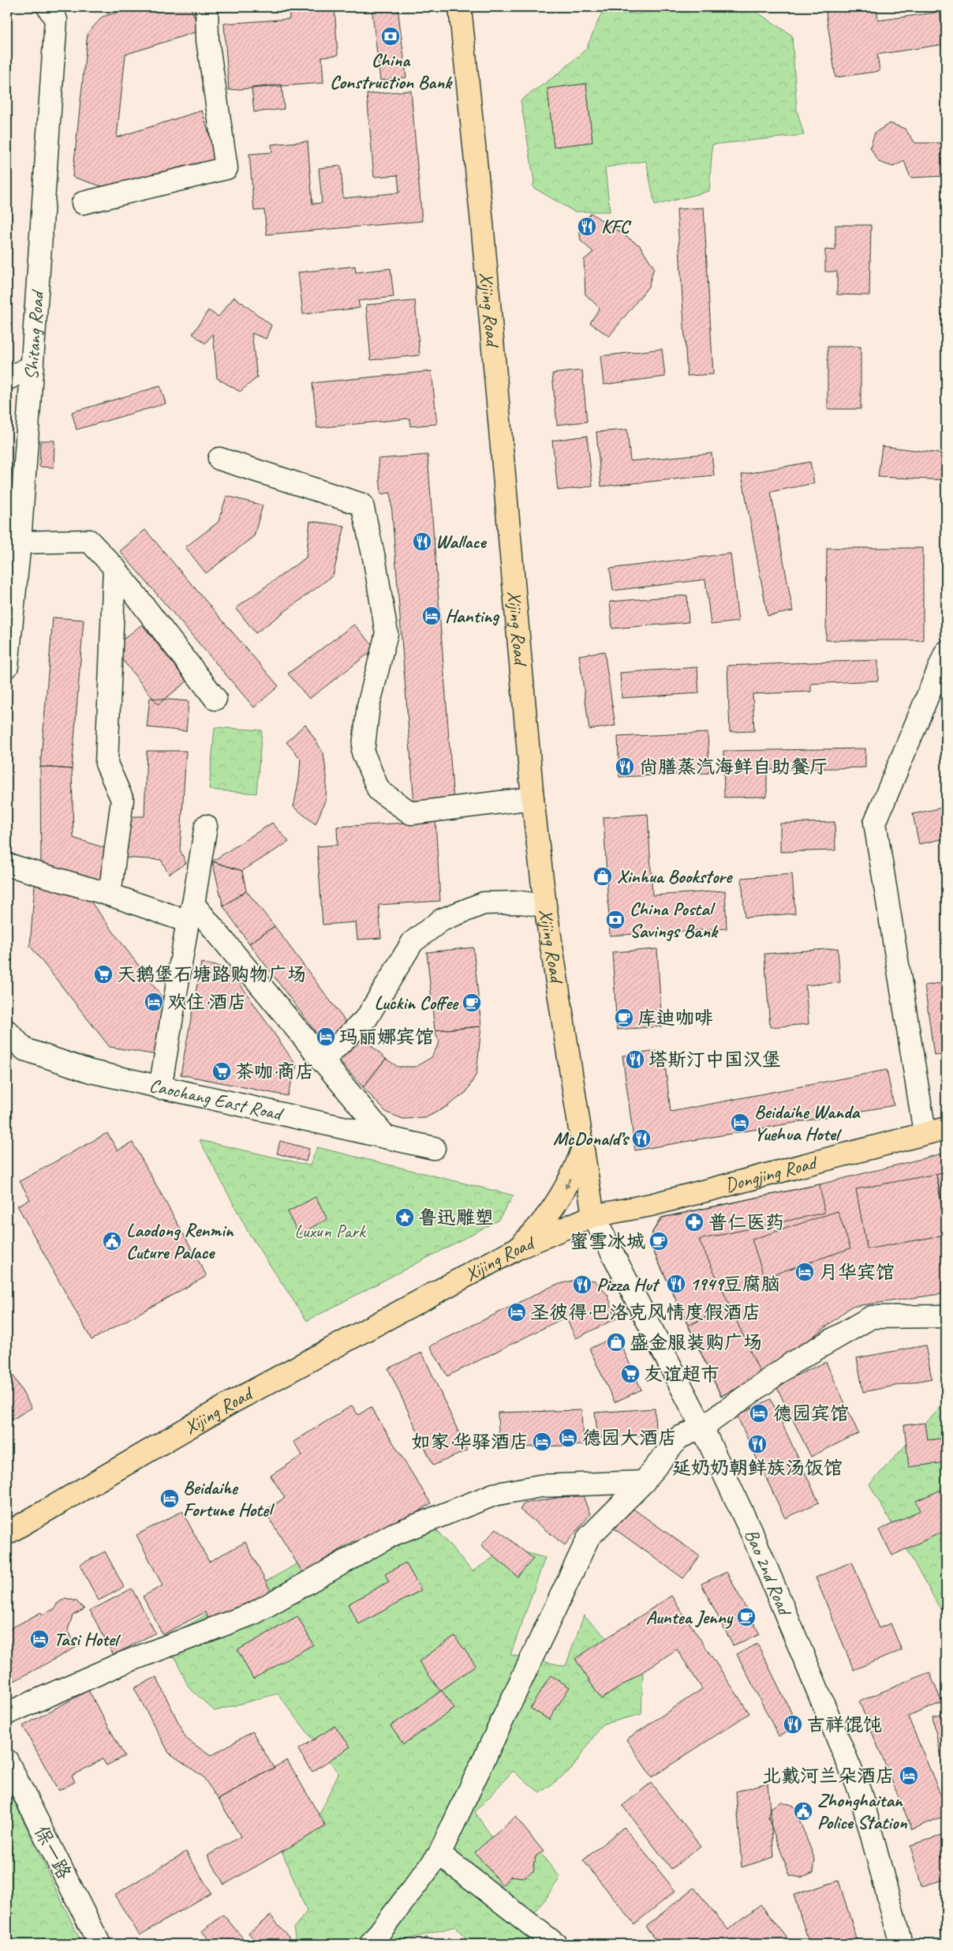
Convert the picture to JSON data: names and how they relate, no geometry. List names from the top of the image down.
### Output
{
  "streets": {
    "main road": ["Xijing Road", "Dongjing Road"],
    "street": [
      "Shitang Road",
      "Caochang East Road",
      "Bao 2nd Road",
      "保一路"
    ]
  },
  "crossings": [
    ["Xijing Road", "Dongjing Road"],
    ["Xijing Road", "Bao 2nd Road"],
    ["Dongjing Road", "Bao 2nd Road"]
  ],
  "parks": ["Luxun Park"],
  "places": {
    "bank": ["China Construction Bank", "China Postal Savings Bank"],
    "restaurant": [
      "КFC",
      "Wallace",
      "尚膳蒸汽海鲜自助餐厅",
      "塔斯汀中国汉堡",
      "McDonald’s",
      "1949豆腐脑",
      "Pizza Hut",
      "延奶奶朝鲜族汤饭馆",
      "吉祥馄饨"
    ],
    "hotel": [
      "Hanting",
      "欢住·酒店",
      "玛丽娜宾馆",
      "Beidaihe Wanda Yuehua Hotel",
      "月华宾馆",
      "圣彼得·巴洛克风情度假酒店",
      "德园宾馆",
      "德园大酒店",
      "如家·华驿酒店",
      "Beidaihe Fortune Hotel",
      "Tasi Hotel",
      "北戴河兰朵酒店"
    ],
    "shop": ["Xinhua Bookstore", "盛金服装购广场"],
    "supermarket": ["天鹅堡石塘路购物广场", "茶咖·商店", "友谊超市"],
    "cafe": [
      "Luckin Coffee",
      "库迪咖啡",
      "蜜雪冰城",
      "Auntea Jenny"
    ],
    "place": ["鲁迅雕塑"],
    "pharmacy": ["普仁医药"],
    "public building": ["Laodong Renmin Cuture Palace", "Zhonghaitan Police Station"]
  }
}
